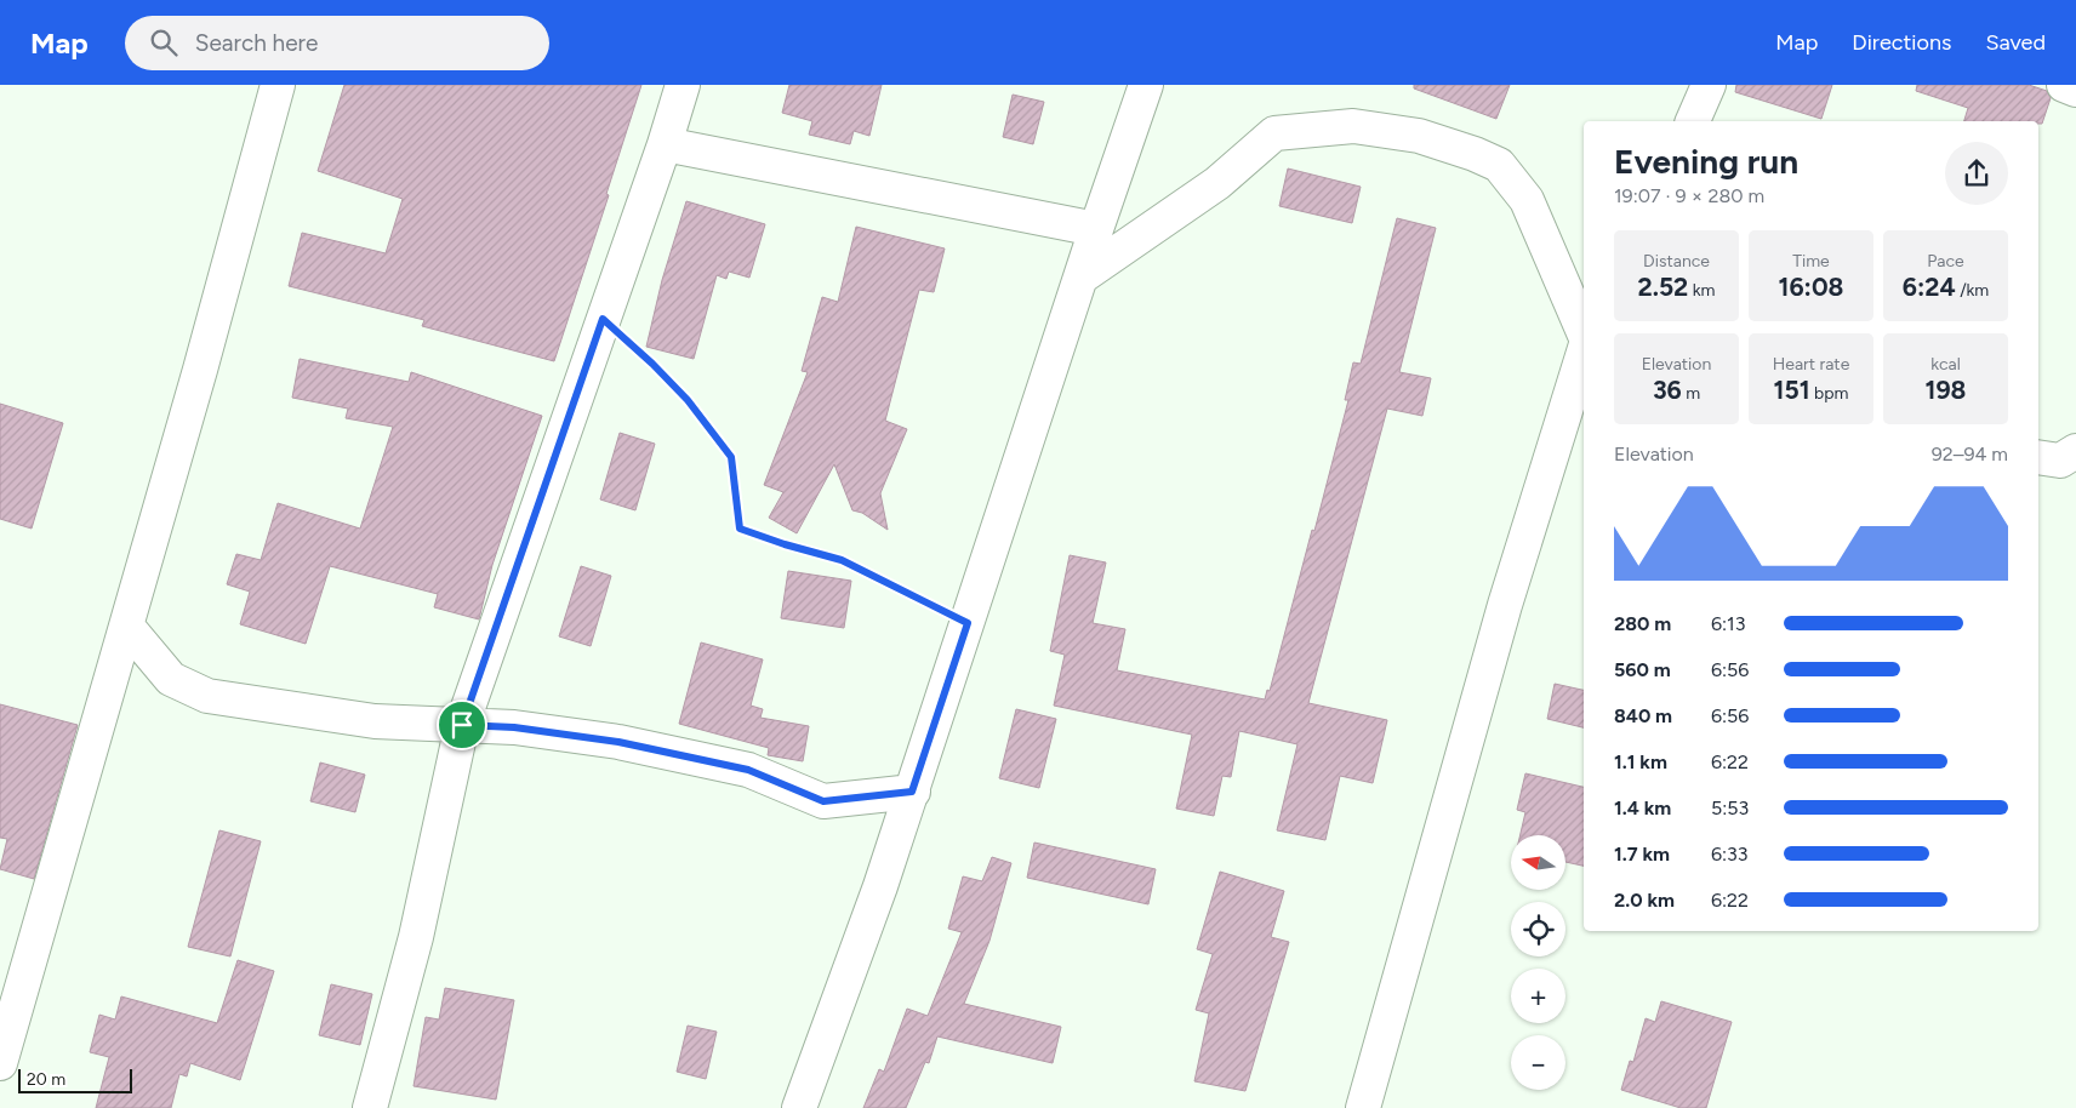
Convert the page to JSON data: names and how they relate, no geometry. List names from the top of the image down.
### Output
{
  "scale_bar": "20 m",
  "north": "left",
  "page": {
    "header": "Map",
    "search": "Search here",
    "nav": ["Map", "Directions", "Saved"],
    "heading": ["Evening run", "19:07 · 9 × 280 m"],
    "stats": [
      ["Distance", "2.52 km"],
      ["Time", "16:08"],
      ["Pace", "6:24 /km"],
      ["Elevation", "36 m"],
      ["Heart rate", "151 bpm"],
      ["kcal", "198"]
    ],
    "chart": ["Elevation", "92–94 m"],
    "list": [
      {
        "name": "280 m",
        "note": "6:13"
      },
      {
        "name": "560 m",
        "note": "6:56"
      },
      {
        "name": "840 m",
        "note": "6:56"
      },
      {
        "name": "1.1 km",
        "note": "6:22"
      },
      {
        "name": "1.4 km",
        "note": "5:53"
      },
      {
        "name": "1.7 km",
        "note": "6:33"
      },
      {
        "name": "2.0 km",
        "note": "6:22"
      }
    ],
    "map_buttons": ["+", "−"],
    "scale": "20 m"
  }
}
